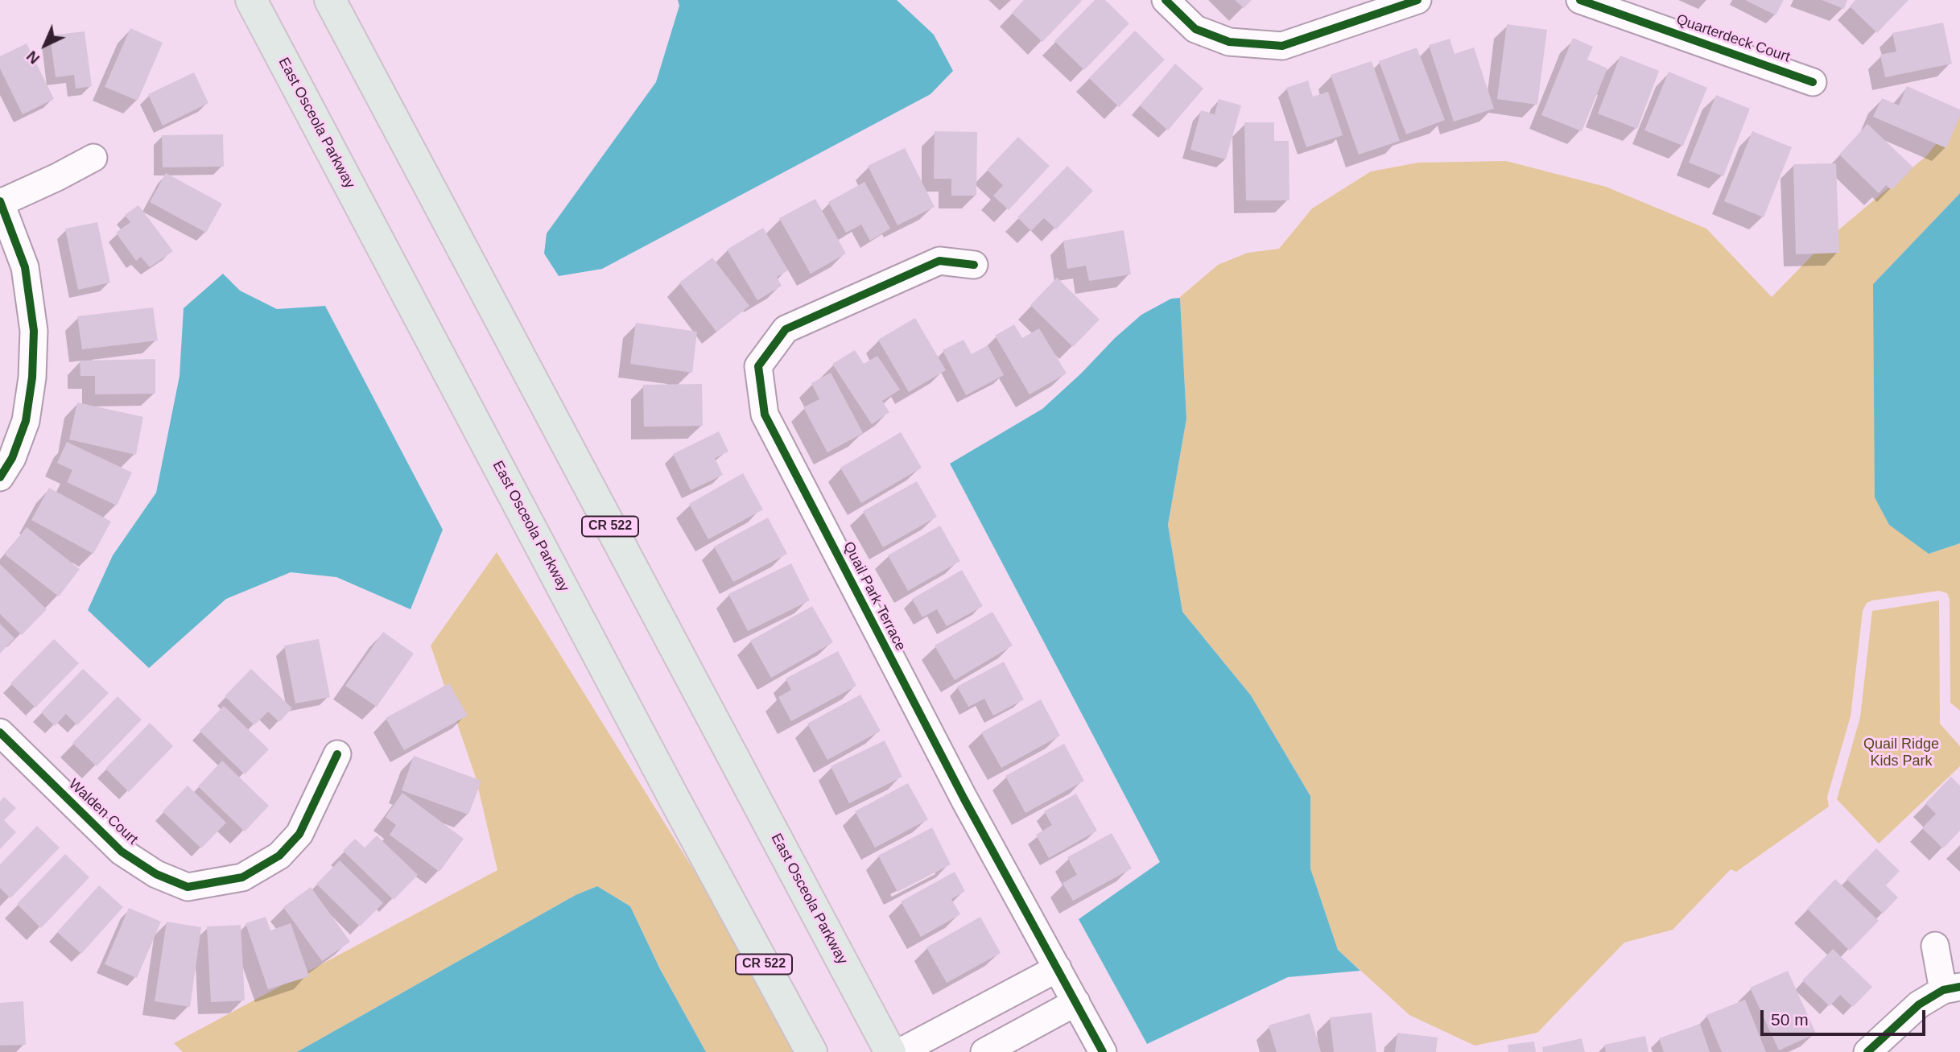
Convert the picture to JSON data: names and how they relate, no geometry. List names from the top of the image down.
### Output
{
  "streets": {
    "main road": ["East Osceola Parkway", "CR 522"],
    "street": ["Quarterdeck Court", "Quail Park Terrace", "Walden Court"]
  },
  "parks": ["Quail Ridge Kids Park"],
  "scale_bar": "50 m",
  "north": "bottom left"
}
